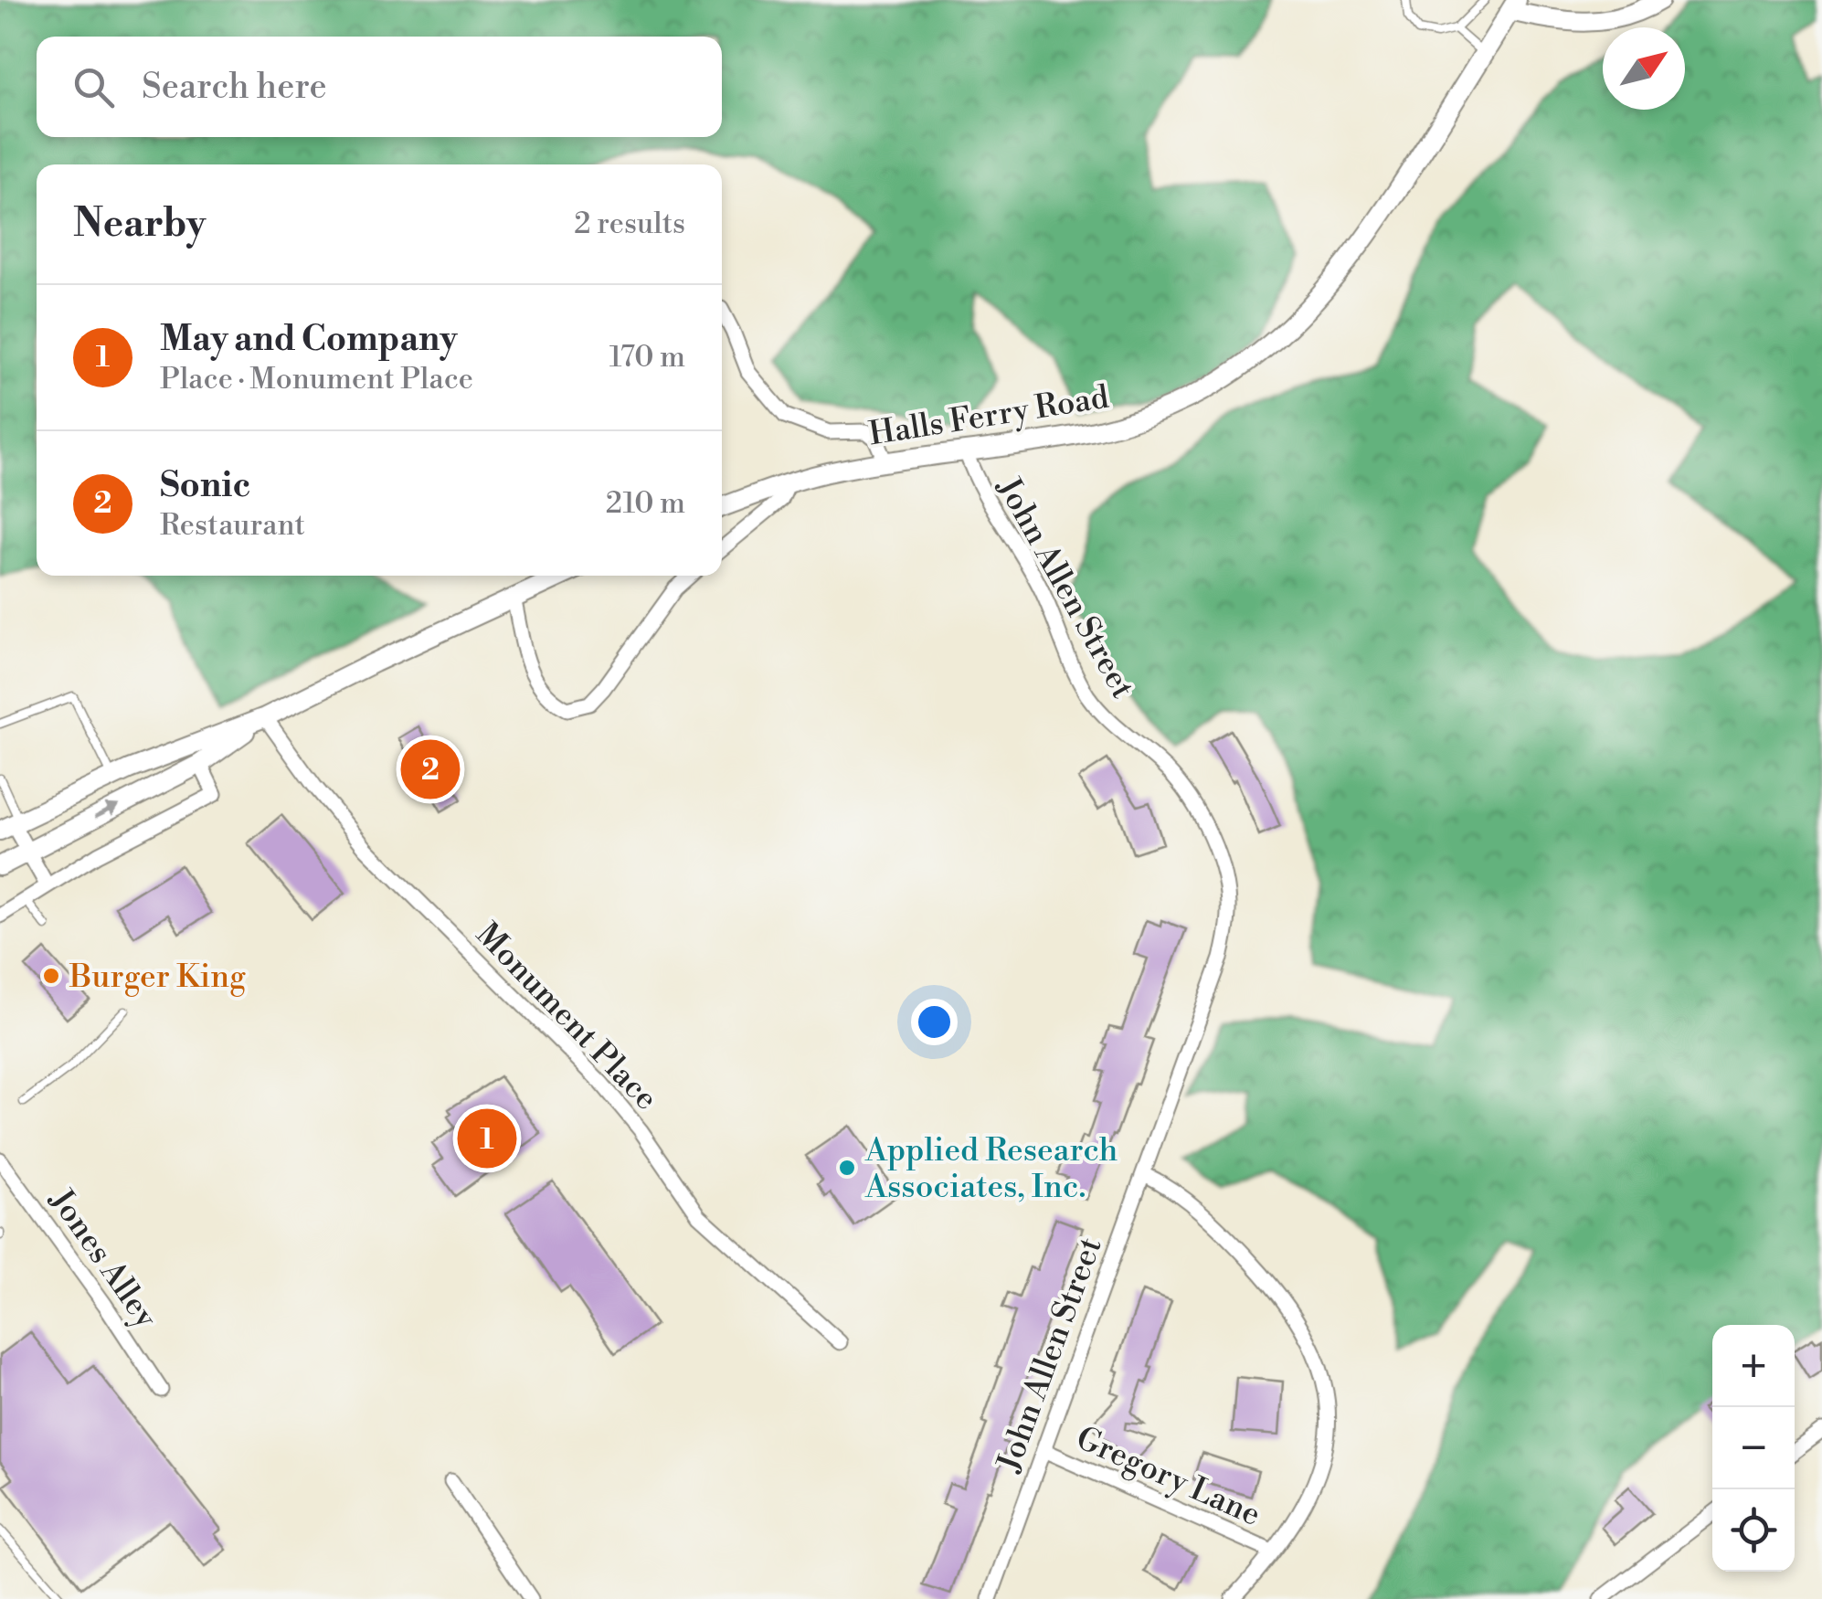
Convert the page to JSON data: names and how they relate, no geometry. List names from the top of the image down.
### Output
{
  "streets": {
    "street": [
      "Halls Ferry Road",
      "John Allen Street",
      "Monument Place",
      "Jones Alley",
      "Gregory Lane"
    ]
  },
  "crossings": [
    ["Halls Ferry Road", "John Allen Street"],
    ["John Allen Street", "Gregory Lane"]
  ],
  "places": ["Burger King", "Applied Research Associates, Inc."],
  "north": "top right",
  "page": {
    "search": "Search here",
    "heading": ["Nearby", "2 results"],
    "list": [
      {
        "mark": "1",
        "name": "May and Company",
        "note": "Place · Monument Place",
        "value": "170 m"
      },
      {
        "mark": "2",
        "name": "Sonic",
        "note": "Restaurant",
        "value": "210 m"
      }
    ],
    "pins": ["2", "1"],
    "map_buttons": ["+", "−"]
  }
}
